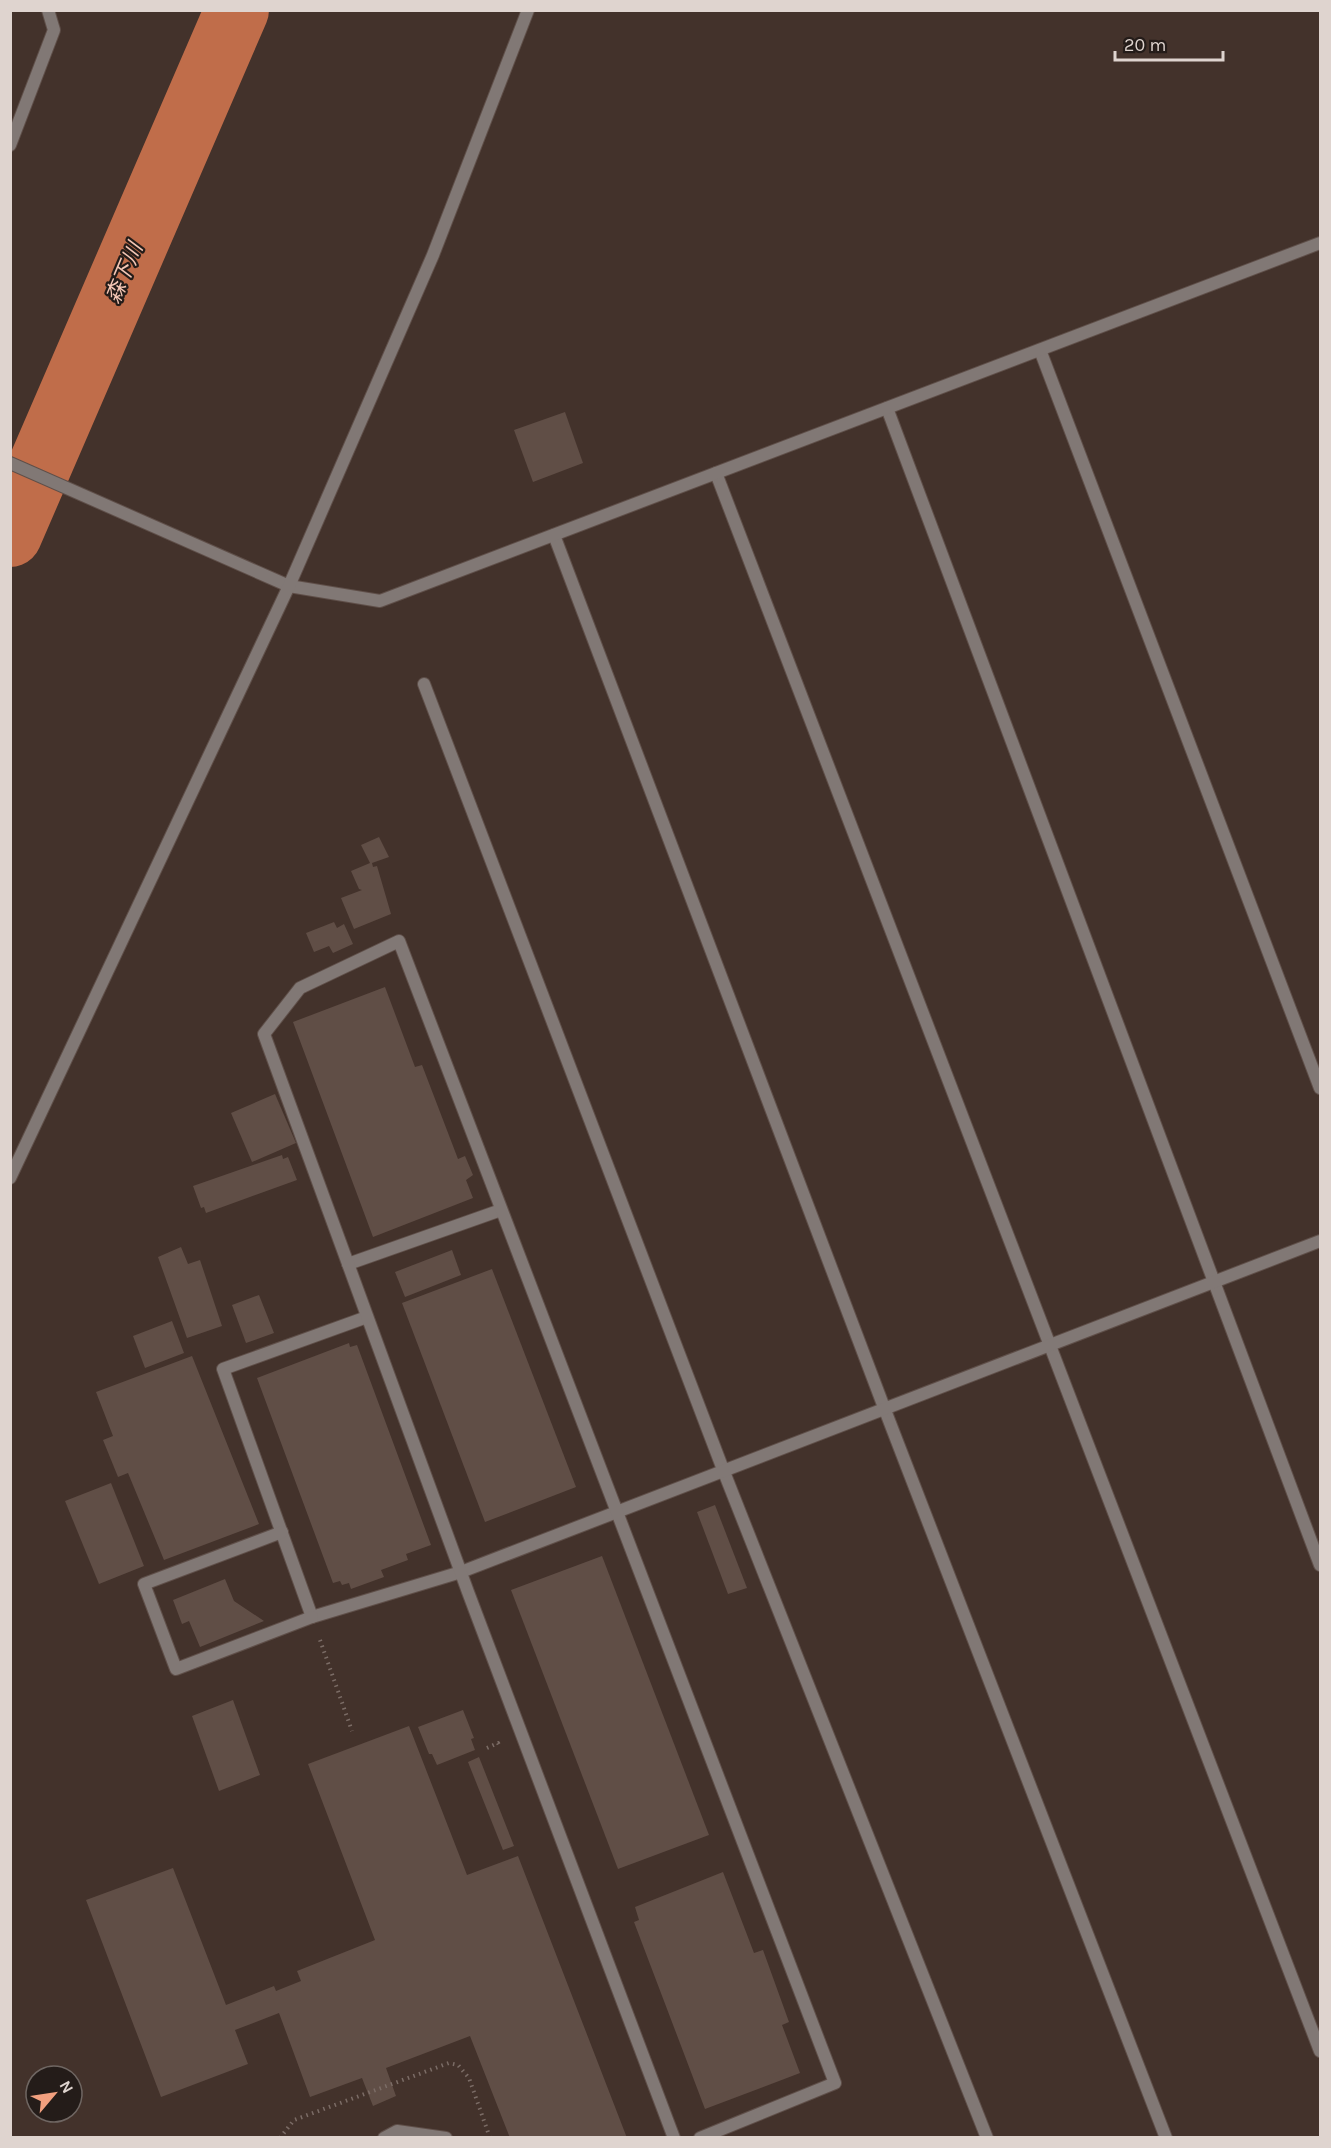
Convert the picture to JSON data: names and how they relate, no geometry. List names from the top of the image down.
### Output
{
  "water": ["森下川"],
  "scale_bar": "20 m",
  "north": "top right"
}
